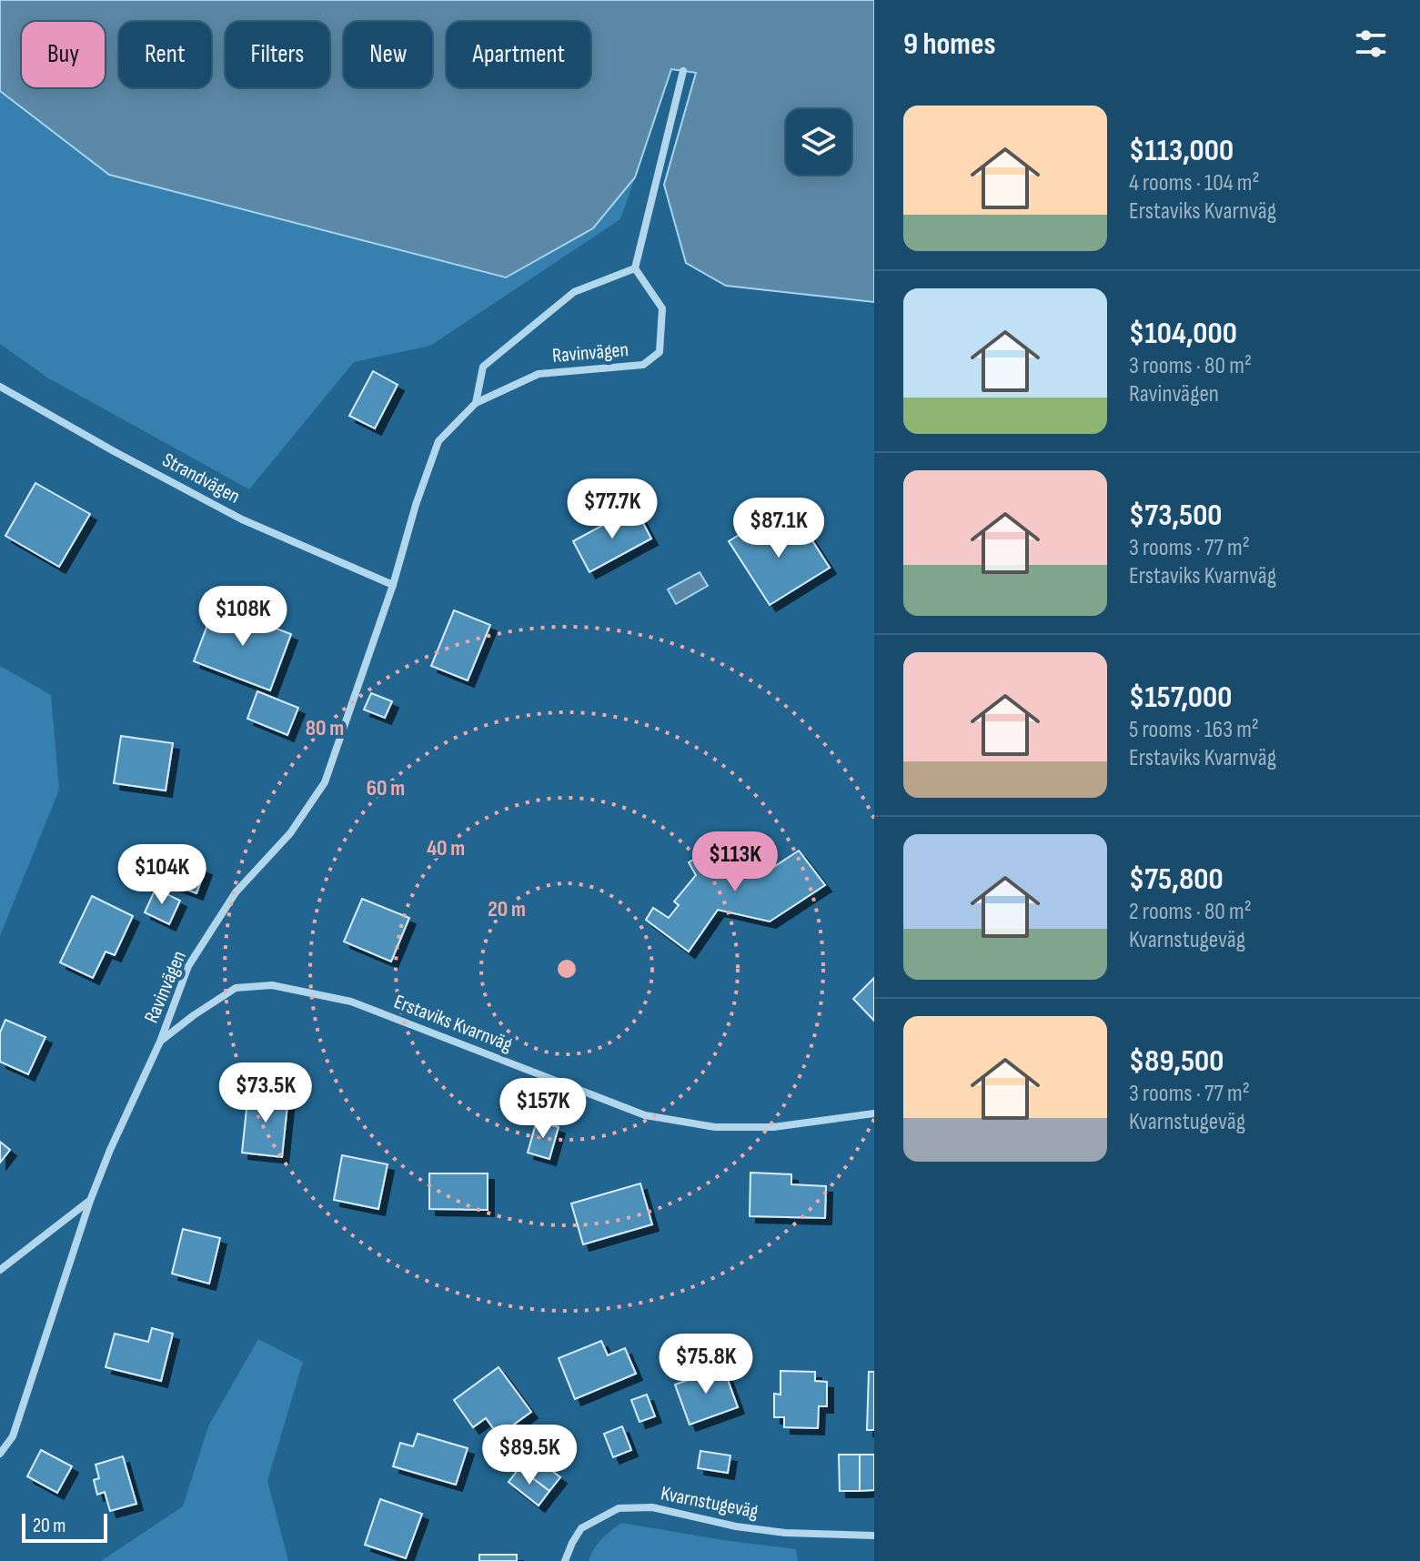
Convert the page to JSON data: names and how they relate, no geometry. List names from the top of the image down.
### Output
{
  "streets": {
    "street": [
      "Ravinvägen",
      "Strandvägen",
      "Erstaviks Kvarnväg",
      "Kvarnstugeväg"
    ]
  },
  "crossings": [
    ["Ravinvägen", "Strandvägen"],
    ["Ravinvägen", "Erstaviks Kvarnväg"]
  ],
  "scale_bar": "20 m",
  "page": {
    "heading": "9 homes",
    "chip": [
      "Buy",
      "Rent",
      "Filters",
      "New",
      "Apartment"
    ],
    "list": [
      {
        "name": "$113,000",
        "note": "4 rooms · 104 m² · Erstaviks Kvarnväg"
      },
      {
        "name": "$104,000",
        "note": "3 rooms · 80 m² · Ravinvägen"
      },
      {
        "name": "$73,500",
        "note": "3 rooms · 77 m² · Erstaviks Kvarnväg"
      },
      {
        "name": "$157,000",
        "note": "5 rooms · 163 m² · Erstaviks Kvarnväg"
      },
      {
        "name": "$75,800",
        "note": "2 rooms · 80 m² · Kvarnstugeväg"
      },
      {
        "name": "$89,500",
        "note": "3 rooms · 77 m² · Kvarnstugeväg"
      }
    ],
    "price": [
      "$77.7K",
      "$87.1K",
      "$108K",
      "$113K",
      "$104K",
      "$73.5K",
      "$157K",
      "$75.8K",
      "$89.5K"
    ],
    "scale": "20 m"
  },
  "rings": [
    "80 m",
    "60 m",
    "40 m",
    "20 m"
  ]
}
